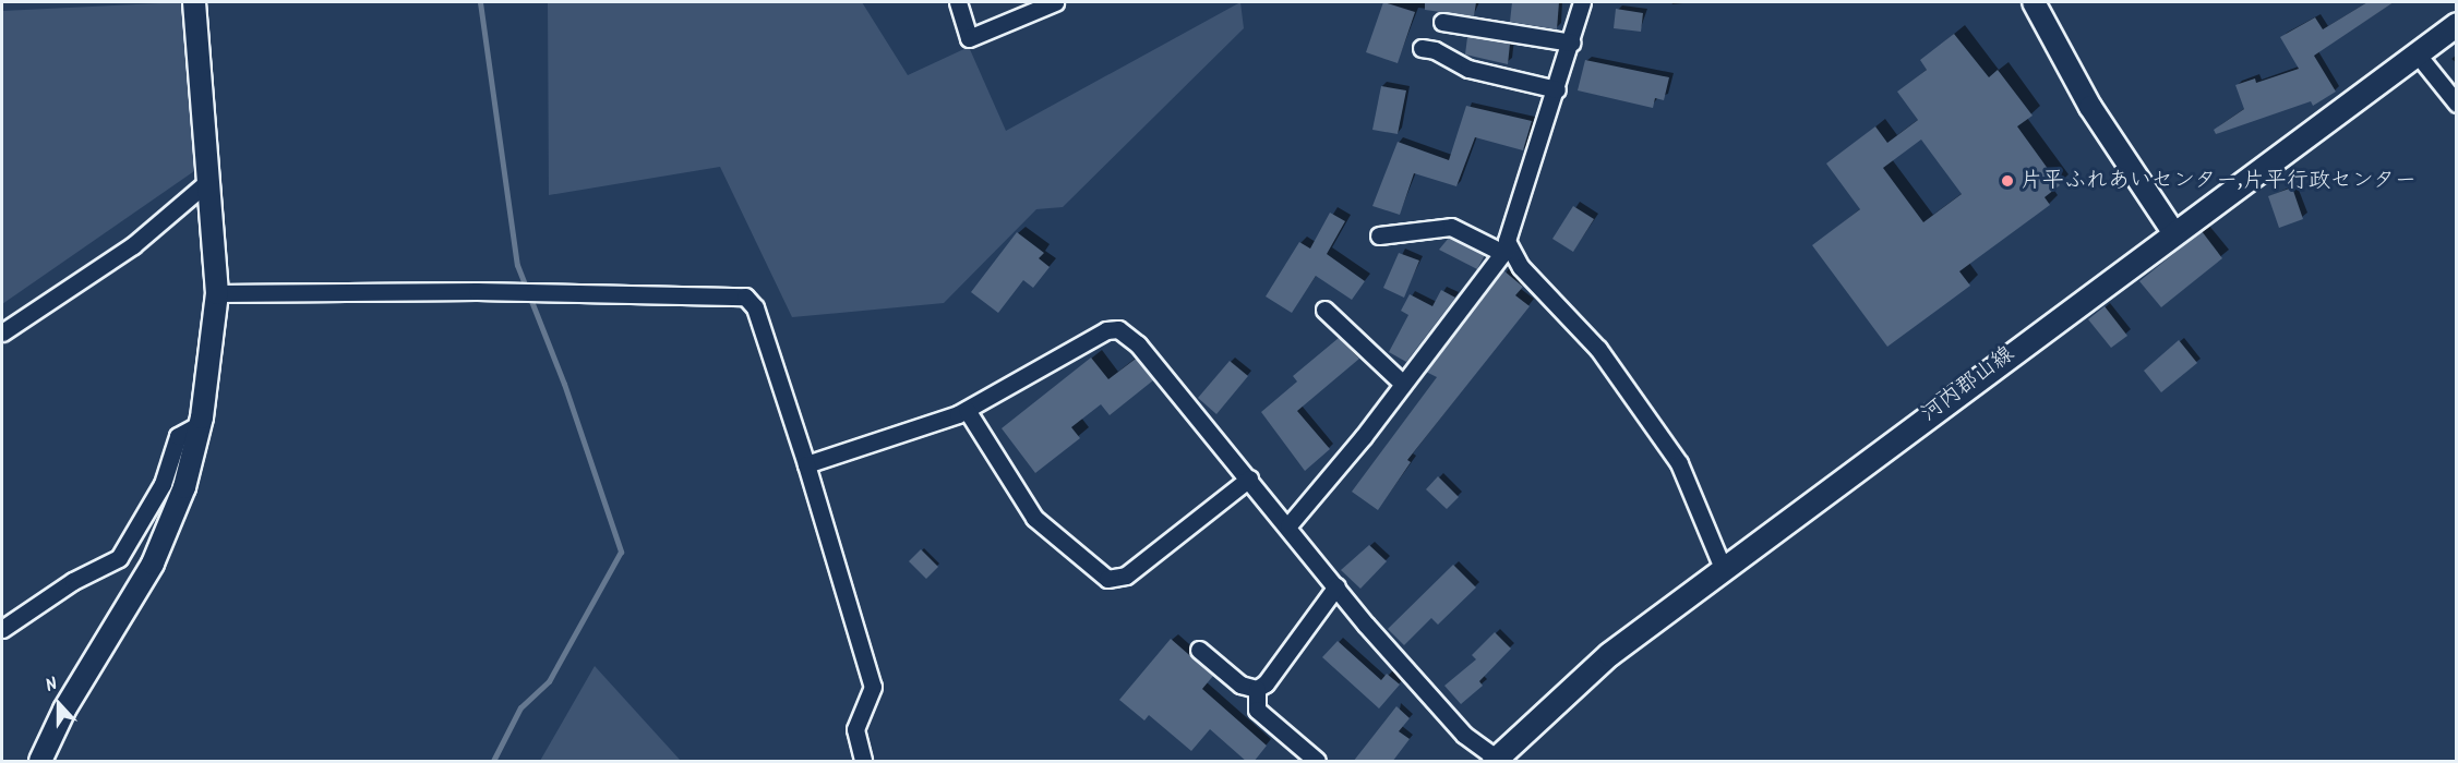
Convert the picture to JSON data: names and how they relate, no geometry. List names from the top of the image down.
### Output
{
  "streets": {
    "main road": ["河内郡山線"]
  },
  "places": ["片平ふれあいセンター,片平行政センター"],
  "north": "top"
}
